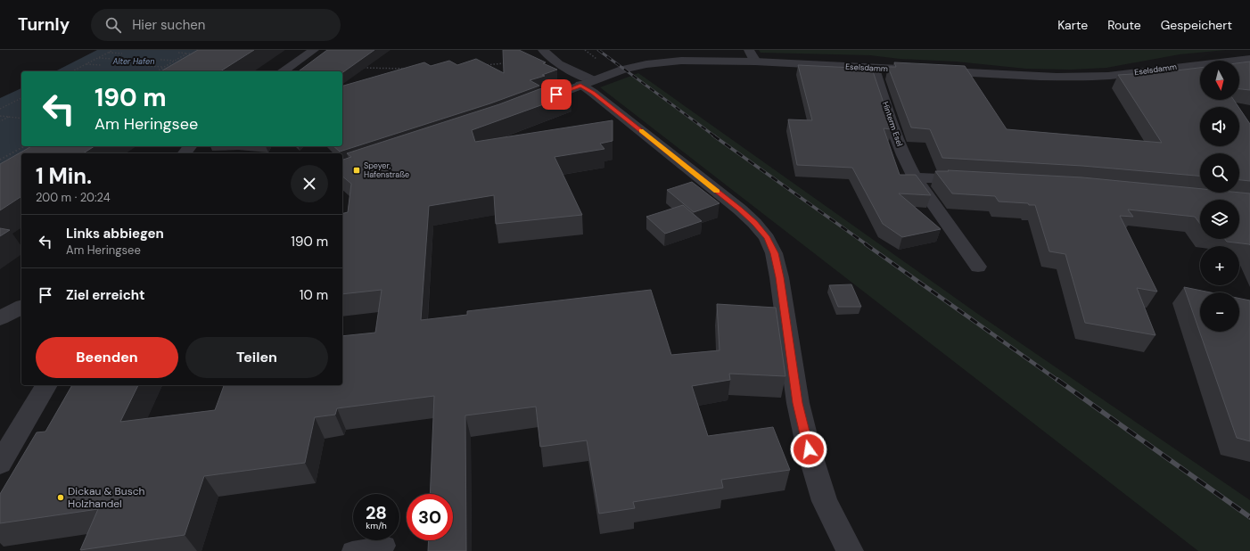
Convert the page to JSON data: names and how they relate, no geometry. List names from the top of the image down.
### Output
{
  "streets": {
    "street": ["Eselsdamm", "Hinterm Esel"]
  },
  "crossings": [
    ["Eselsdamm", "Hinterm Esel"]
  ],
  "water": ["Alter Hafen"],
  "places": {
    "transit": ["Speyer, Hafenstraße"],
    "other": ["Dickau & Busch Holzhandel"]
  },
  "north": "bottom",
  "page": {
    "header": "Turnly",
    "search": "Hier suchen",
    "nav": ["Karte", "Route", "Gespeichert"],
    "map_buttons": ["+", "−"],
    "turn": ["190 m", "Am Heringsee"],
    "heading": ["1 Min.", "200 m · 20:24"],
    "list": [
      {
        "name": "Links abbiegen",
        "note": "Am Heringsee",
        "value": "190 m"
      },
      {
        "name": "Ziel erreicht",
        "value": "10 m"
      }
    ],
    "buttons": ["Beenden", "Teilen"],
    "speed": "28 km/h",
    "limit": "30"
  }
}
